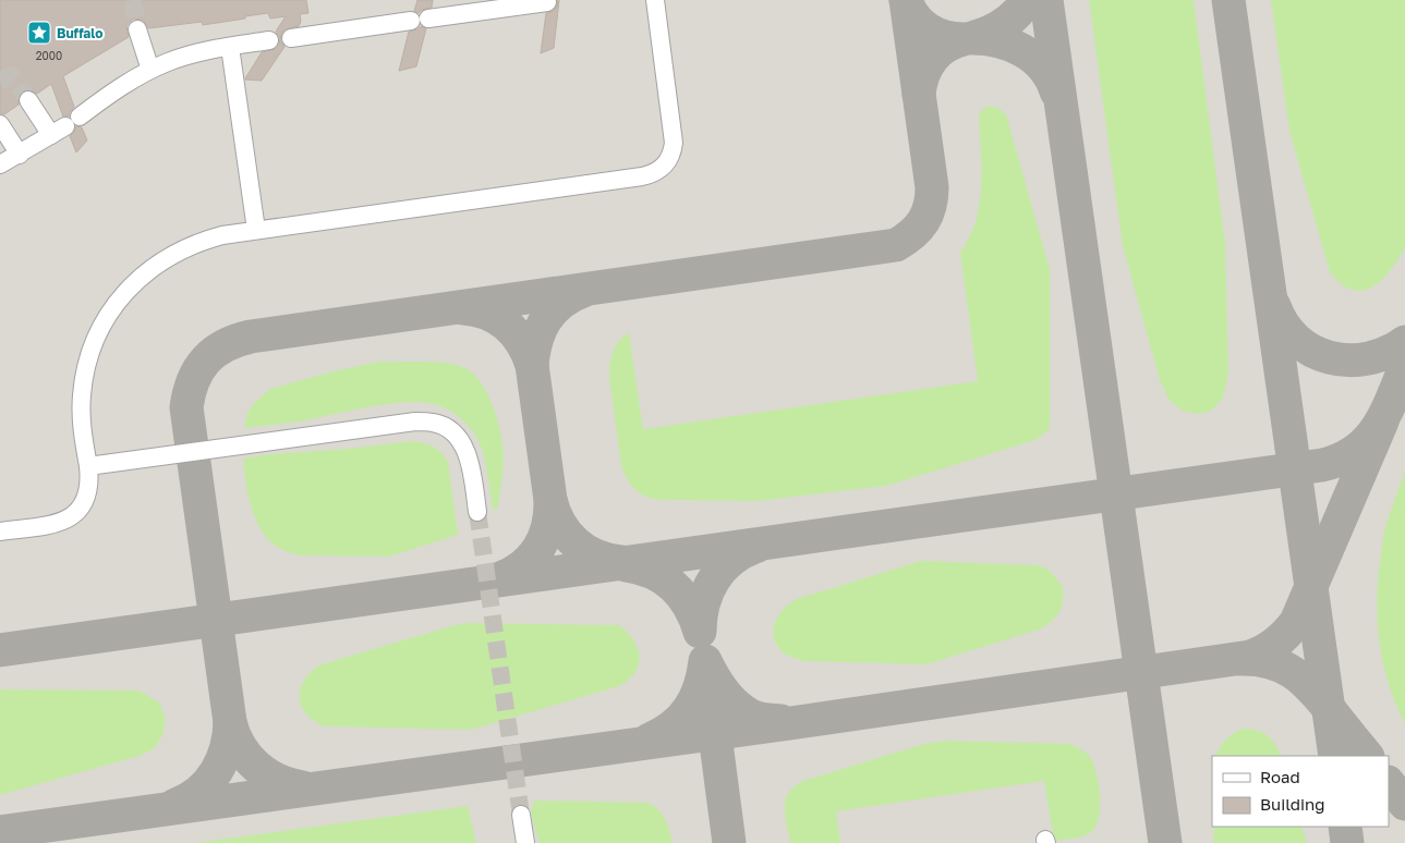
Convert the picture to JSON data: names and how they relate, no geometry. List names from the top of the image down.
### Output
{
  "places": {
    "place": ["Buffalo"]
  },
  "house_numbers": ["2000"],
  "legend": ["Road", "Building"]
}
